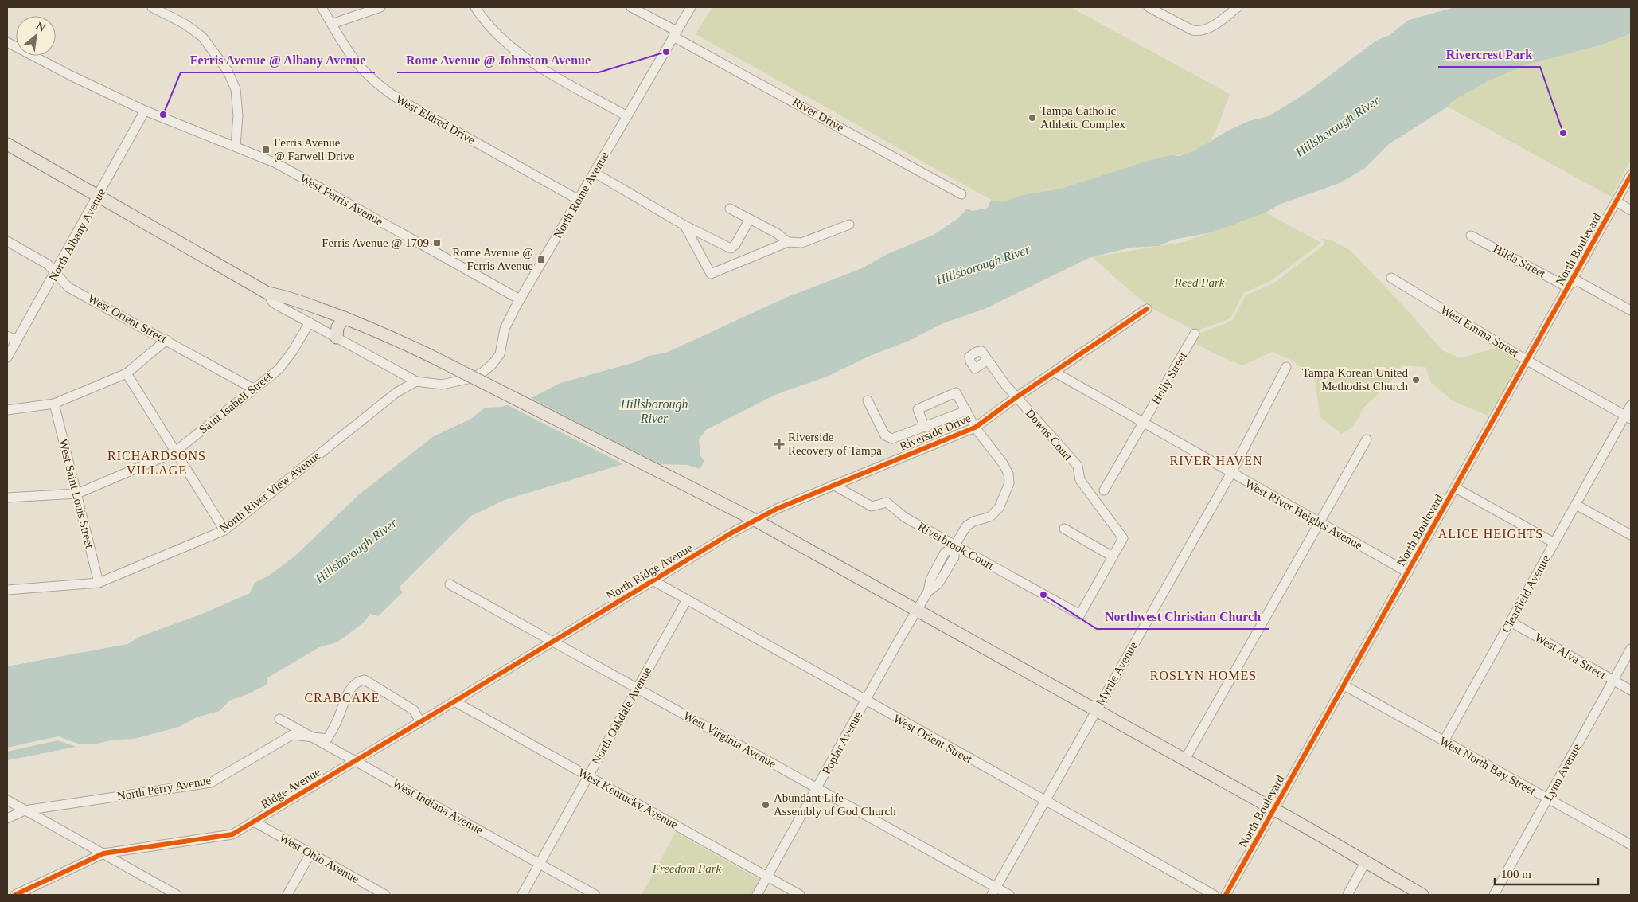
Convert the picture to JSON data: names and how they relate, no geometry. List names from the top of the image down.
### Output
{
  "streets": {
    "street": [
      "River Drive",
      "West Eldred Drive",
      "North Rome Avenue",
      "West Ferris Avenue",
      "North Albany Avenue",
      "North Boulevard",
      "Hilda Street",
      "West Orient Street",
      "West Emma Street",
      "Holly Street",
      "Saint Isabell Street",
      "Riverside Drive",
      "Downs Court",
      "North River View Avenue",
      "West Saint Louis Street",
      "West River Heights Avenue",
      "Riverbrook Court",
      "North Ridge Avenue",
      "Clearfield Avenue",
      "West Alva Street",
      "Myrtle Avenue",
      "North Oakdale Avenue",
      "West Virginia Avenue",
      "Poplar Avenue",
      "West North Bay Street",
      "Lynn Avenue",
      "North Perry Avenue",
      "Ridge Avenue",
      "West Kentucky Avenue",
      "West Indiana Avenue",
      "West Ohio Avenue"
    ]
  },
  "crossings": [
    ["River Drive", "North Rome Avenue"],
    ["West Eldred Drive", "North Rome Avenue"],
    ["North Rome Avenue", "West Ferris Avenue"],
    ["North Rome Avenue", "North River View Avenue"],
    ["West Ferris Avenue", "North Albany Avenue"],
    ["North Albany Avenue", "West Orient Street"],
    ["North Boulevard", "Hilda Street"],
    ["North Boulevard", "West Emma Street"],
    ["North Boulevard", "West River Heights Avenue"],
    ["North Boulevard", "West North Bay Street"],
    ["West Orient Street", "Saint Isabell Street"],
    ["West Orient Street", "North Ridge Avenue"],
    ["West Orient Street", "Myrtle Avenue"],
    ["West Orient Street", "North Oakdale Avenue"],
    ["West Orient Street", "Poplar Avenue"],
    ["West Emma Street", "Clearfield Avenue"],
    ["Holly Street", "West River Heights Avenue"],
    ["Saint Isabell Street", "West Saint Louis Street"],
    ["Riverside Drive", "Downs Court"],
    ["Riverside Drive", "West River Heights Avenue"],
    ["Riverside Drive", "Riverbrook Court"],
    ["Riverside Drive", "North Ridge Avenue"],
    ["Riverside Drive", "Poplar Avenue"],
    ["Downs Court", "Riverbrook Court"],
    ["North River View Avenue", "West Saint Louis Street"],
    ["West River Heights Avenue", "Myrtle Avenue"],
    ["Riverbrook Court", "Poplar Avenue"],
    ["North Ridge Avenue", "West Virginia Avenue"],
    ["North Ridge Avenue", "Ridge Avenue"],
    ["Clearfield Avenue", "West Alva Street"],
    ["Clearfield Avenue", "West North Bay Street"],
    ["West Alva Street", "Lynn Avenue"],
    ["Myrtle Avenue", "West Virginia Avenue"],
    ["North Oakdale Avenue", "West Virginia Avenue"],
    ["North Oakdale Avenue", "West Kentucky Avenue"],
    ["North Oakdale Avenue", "West Indiana Avenue"],
    ["West Virginia Avenue", "Poplar Avenue"],
    ["West Virginia Avenue", "Ridge Avenue"],
    ["Poplar Avenue", "West Kentucky Avenue"],
    ["West North Bay Street", "Lynn Avenue"],
    ["North Perry Avenue", "West Indiana Avenue"],
    ["Ridge Avenue", "West Kentucky Avenue"],
    ["Ridge Avenue", "West Indiana Avenue"],
    ["Ridge Avenue", "West Ohio Avenue"]
  ],
  "districts": [
    "RICHARDSONS VILLAGE",
    "RIVER HAVEN",
    "ALICE HEIGHTS",
    "ROSLYN HOMES",
    "CRABCAKE"
  ],
  "water": ["Hillsborough River"],
  "parks": ["Reed Park", "Freedom Park"],
  "places": {
    "other": [
      "Rome Avenue @ Johnston Avenue",
      "Ferris Avenue @ Albany Avenue",
      "Tampa Catholic Athletic Complex",
      "Rivercrest Park",
      "Tampa Korean United Methodist Church",
      "Northwest Christian Church",
      "Abundant Life Assembly of God Church"
    ],
    "transit": ["Ferris Avenue @ Farwell Drive", "Ferris Avenue @ 1709", "Rome Avenue @ Ferris Avenue"],
    "health": ["Riverside Recovery of Tampa"]
  },
  "scale_bar": "100 m",
  "north": "top right"
}
